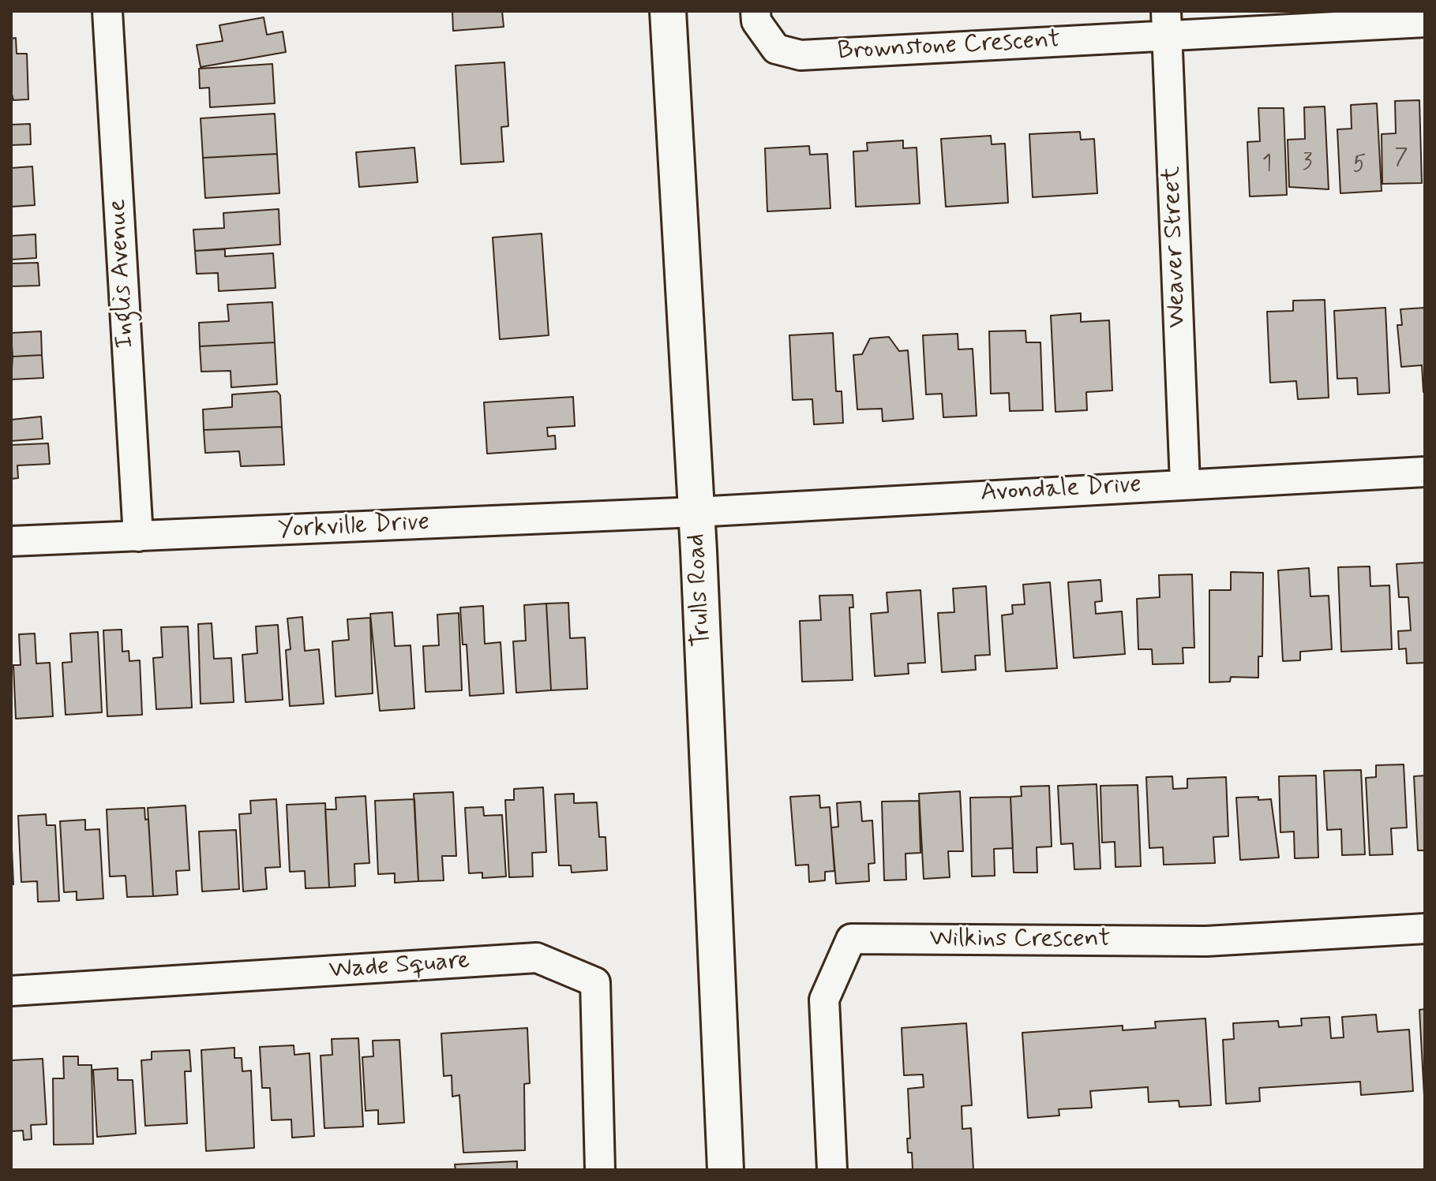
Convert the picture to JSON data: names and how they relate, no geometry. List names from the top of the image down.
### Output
{
  "streets": {
    "street": [
      "Brownstone Crescent",
      "Weaver Street",
      "Inglis Avenue",
      "Avondale Drive",
      "Yorkville Drive",
      "Trulls Road",
      "Wilkins Crescent",
      "Wade Square"
    ]
  },
  "crossings": [
    ["Brownstone Crescent", "Weaver Street"],
    ["Weaver Street", "Avondale Drive"],
    ["Inglis Avenue", "Yorkville Drive"],
    ["Avondale Drive", "Yorkville Drive"],
    ["Avondale Drive", "Trulls Road"],
    ["Yorkville Drive", "Trulls Road"]
  ],
  "house_numbers": [
    "7",
    "3",
    "1",
    "5"
  ]
}
